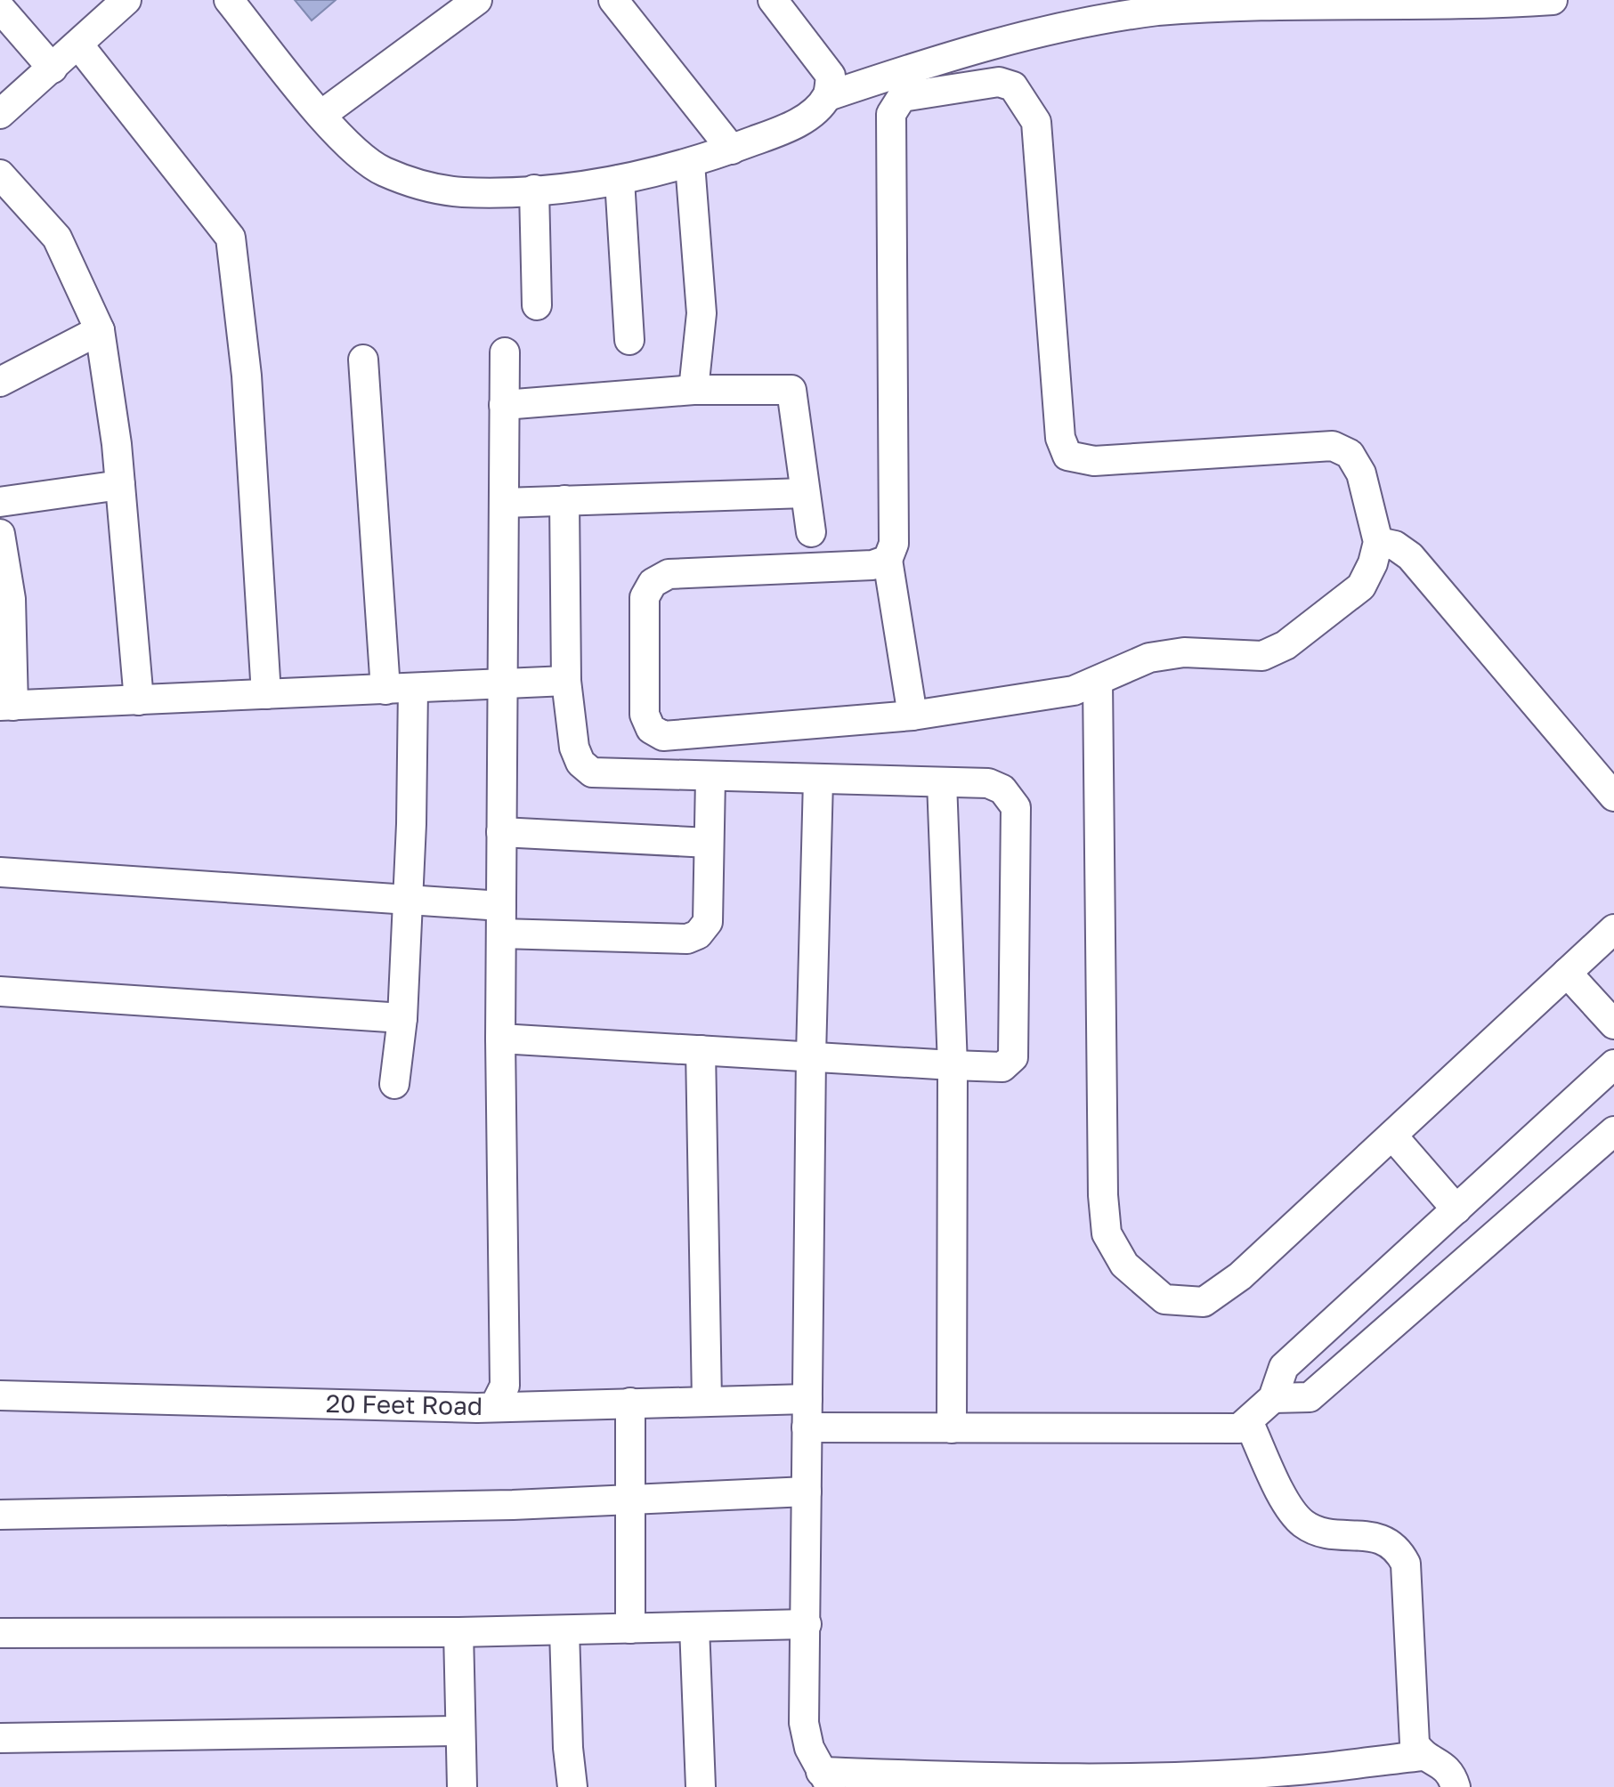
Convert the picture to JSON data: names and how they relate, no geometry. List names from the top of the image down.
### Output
{
  "streets": {
    "street": ["20 Feet Road"]
  }
}
